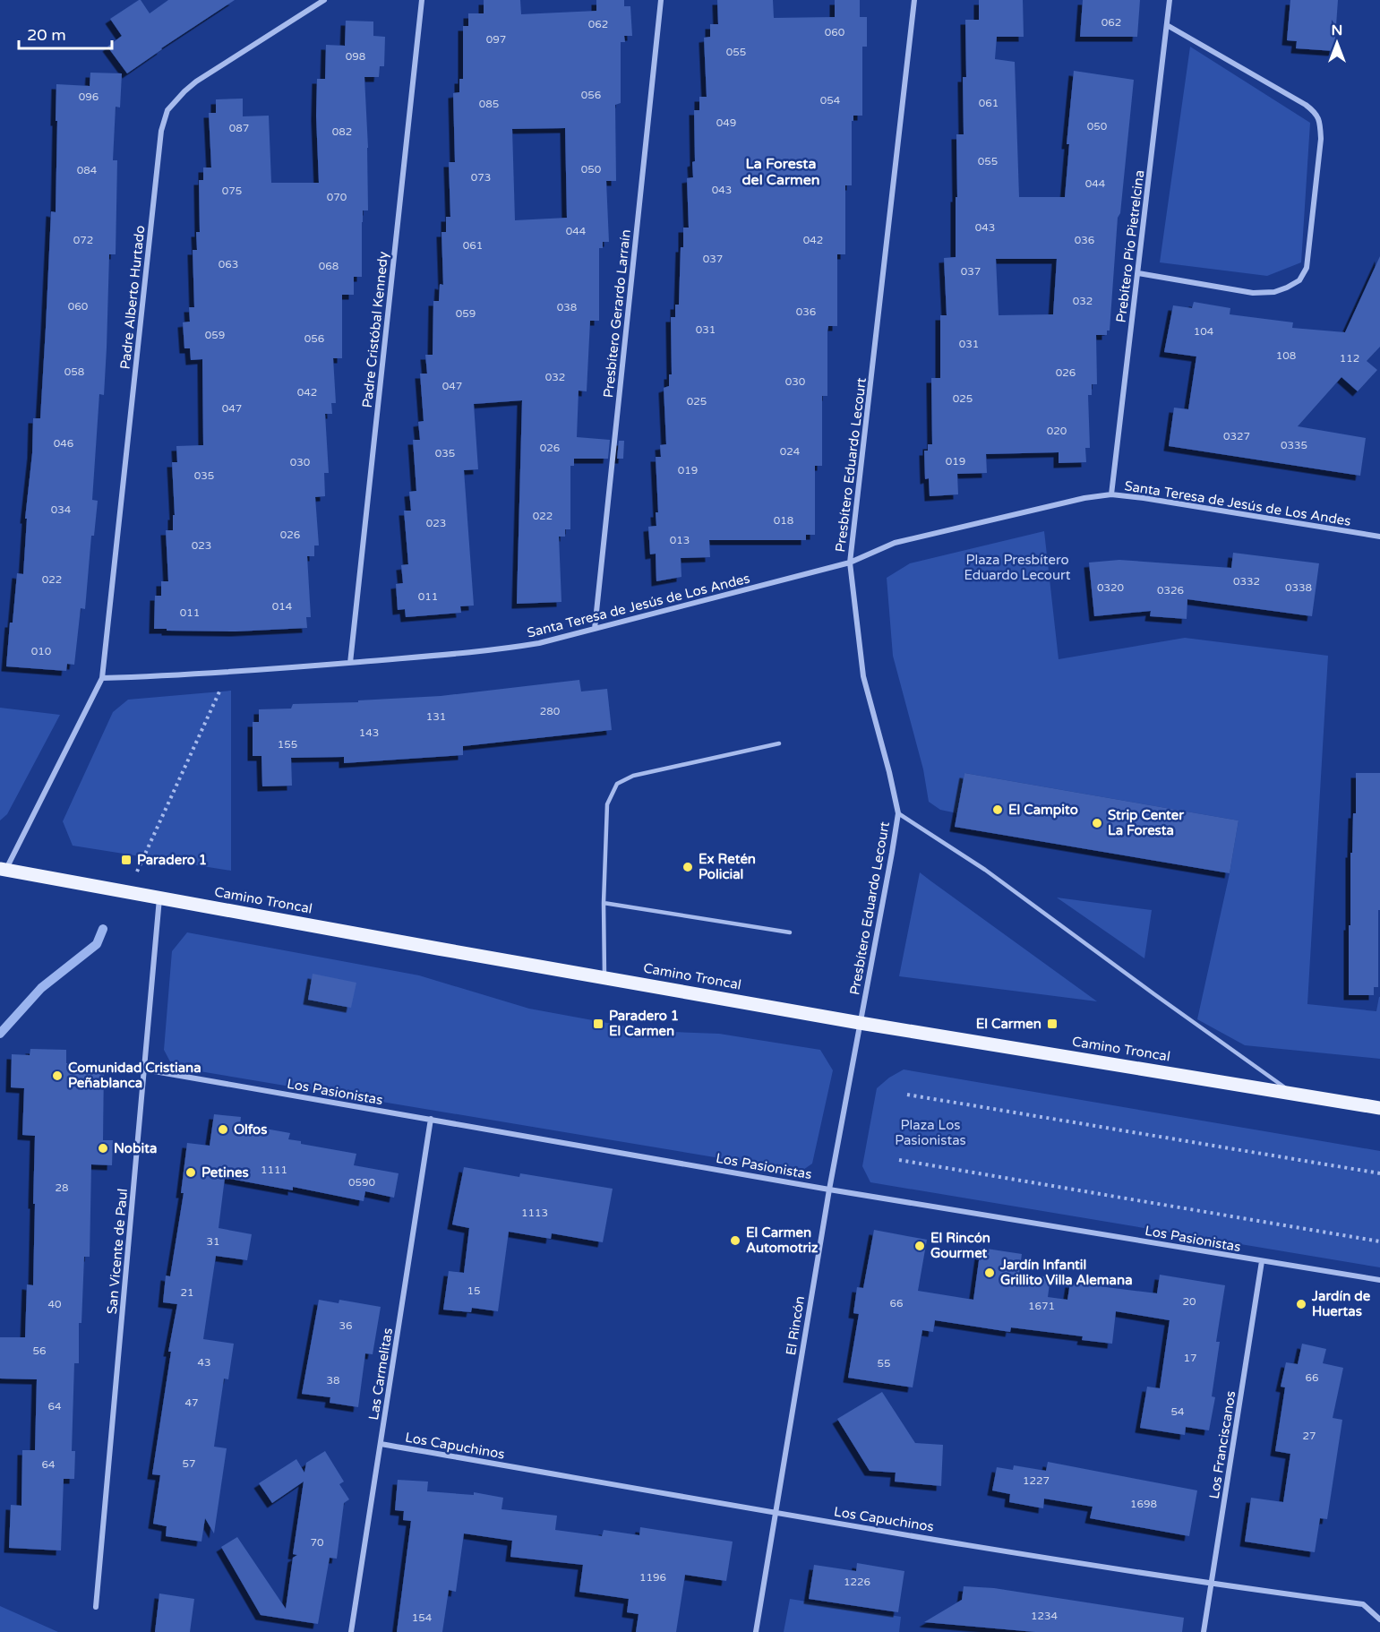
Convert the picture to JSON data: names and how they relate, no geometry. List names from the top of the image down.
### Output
{
  "streets": {
    "main road": ["Camino Troncal"],
    "street": [
      "Prebítero Pío Pietrelcina",
      "Padre Alberto Hurtado",
      "Presbítero Gerardo Larraín",
      "Padre Cristóbal Kennedy",
      "Presbítero Eduardo Lecourt",
      "Santa Teresa de Jesús de Los Andes",
      "Los Pasionistas",
      "San Vicente de Paul",
      "El Rincón",
      "Las Carmelitas",
      "Los Franciscanos",
      "Los Capuchinos"
    ]
  },
  "crossings": [
    ["Prebítero Pío Pietrelcina", "Santa Teresa de Jesús de Los Andes"],
    ["Padre Alberto Hurtado", "Santa Teresa de Jesús de Los Andes"],
    ["Presbítero Gerardo Larraín", "Santa Teresa de Jesús de Los Andes"],
    ["Padre Cristóbal Kennedy", "Santa Teresa de Jesús de Los Andes"],
    ["Presbítero Eduardo Lecourt", "Santa Teresa de Jesús de Los Andes"],
    ["Presbítero Eduardo Lecourt", "Camino Troncal"],
    ["Presbítero Eduardo Lecourt", "El Rincón"],
    ["Camino Troncal", "San Vicente de Paul"],
    ["Camino Troncal", "El Rincón"],
    ["Los Pasionistas", "San Vicente de Paul"],
    ["Los Pasionistas", "El Rincón"],
    ["Los Pasionistas", "Las Carmelitas"],
    ["Los Pasionistas", "Los Franciscanos"],
    ["El Rincón", "Los Capuchinos"],
    ["Las Carmelitas", "Los Capuchinos"],
    ["Los Franciscanos", "Los Capuchinos"]
  ],
  "districts": ["La Foresta del Carmen"],
  "parks": ["Plaza Presbítero Eduardo Lecourt", "Plaza Los Pasionistas"],
  "places": {
    "other": [
      "El Campito",
      "Strip Center La Foresta",
      "Ex Retén Policial",
      "Comunidad Cristiana Peñablanca",
      "Olfos",
      "Nobita",
      "Petines",
      "El Carmen Automotriz",
      "El Rincón Gourmet",
      "Jardín Infantil Grillito Villa Alemana",
      "Jardín de Huertas"
    ],
    "transit": ["Paradero 1", "Paradero 1 El Carmen", "El Carmen"]
  },
  "house_numbers": [
    "062",
    "062",
    "060",
    "097",
    "055",
    "098",
    "056",
    "096",
    "054",
    "061",
    "085",
    "049",
    "050",
    "087",
    "082",
    "055",
    "050",
    "084",
    "073",
    "044",
    "043",
    "075",
    "070",
    "043",
    "044",
    "072",
    "042",
    "036",
    "061",
    "037",
    "063",
    "068",
    "037",
    "032",
    "060",
    "038",
    "036",
    "059",
    "031",
    "104",
    "059",
    "056",
    "031",
    "108",
    "112",
    "058",
    "026",
    "032",
    "030",
    "047",
    "042",
    "025",
    "025",
    "047",
    "020",
    "0327",
    "046",
    "0335",
    "026",
    "024",
    "035",
    "019",
    "030",
    "019",
    "035",
    "034",
    "022",
    "018",
    "023",
    "026",
    "013",
    "023",
    "022",
    "0332",
    "0320",
    "0338",
    "0326",
    "011",
    "014",
    "011",
    "010",
    "280",
    "131",
    "143",
    "155",
    "1111",
    "0590",
    "28",
    "1113",
    "31",
    "15",
    "21",
    "20",
    "66",
    "40",
    "1671",
    "36",
    "56",
    "17",
    "43",
    "55",
    "66",
    "38",
    "47",
    "64",
    "54",
    "27",
    "57",
    "64",
    "1227",
    "1698",
    "70",
    "1196",
    "1226",
    "1234",
    "154"
  ],
  "scale_bar": "20 m",
  "north": "top"
}
